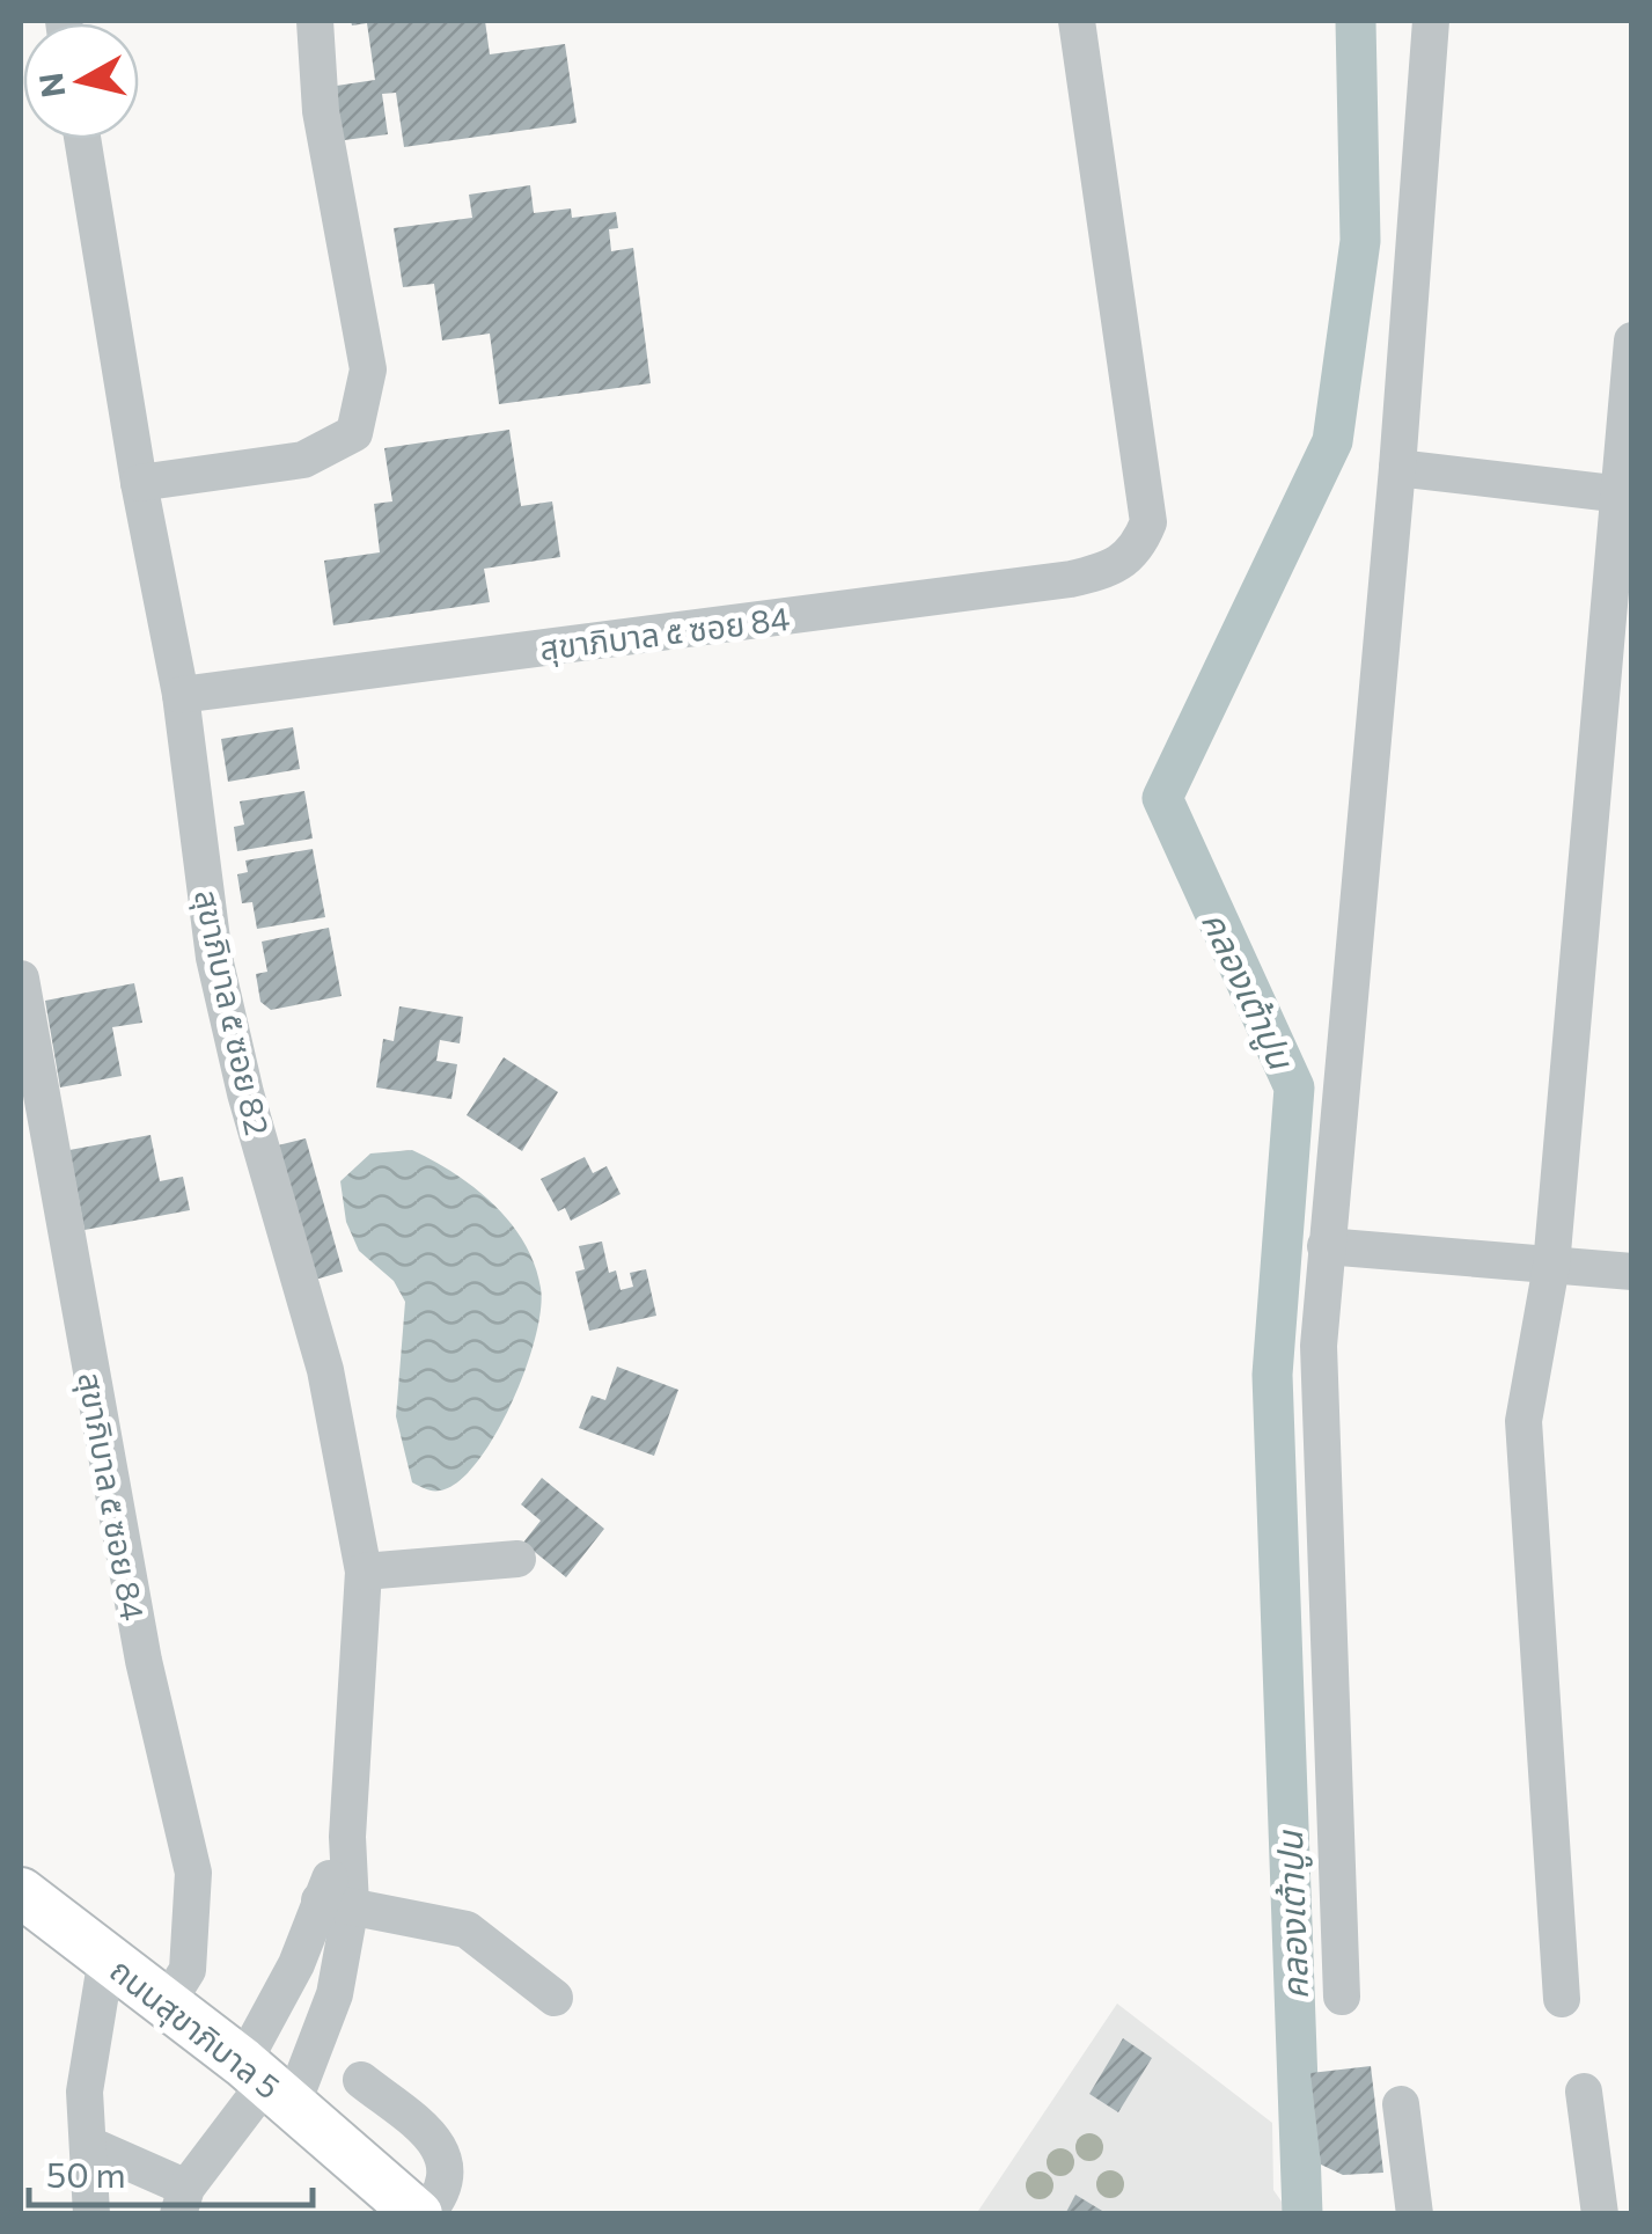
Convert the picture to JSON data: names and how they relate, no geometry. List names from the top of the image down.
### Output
{
  "streets": {
    "main road": ["ถนนสุขาภิบาล 5"],
    "street": ["สุขาภิบาล ๕ ซอย 84", "สุขาภิบาล ๕ ซอย 82"]
  },
  "crossings": [
    ["สุขาภิบาล ๕ ซอย 84", "สุขาภิบาล ๕ ซอย 82"],
    ["สุขาภิบาล ๕ ซอย 84", "ถนนสุขาภิบาล 5"],
    ["สุขาภิบาล ๕ ซอย 82", "ถนนสุขาภิบาล 5"]
  ],
  "water": ["คลองเต้าปูน"],
  "scale_bar": "50 m",
  "north": "left"
}
